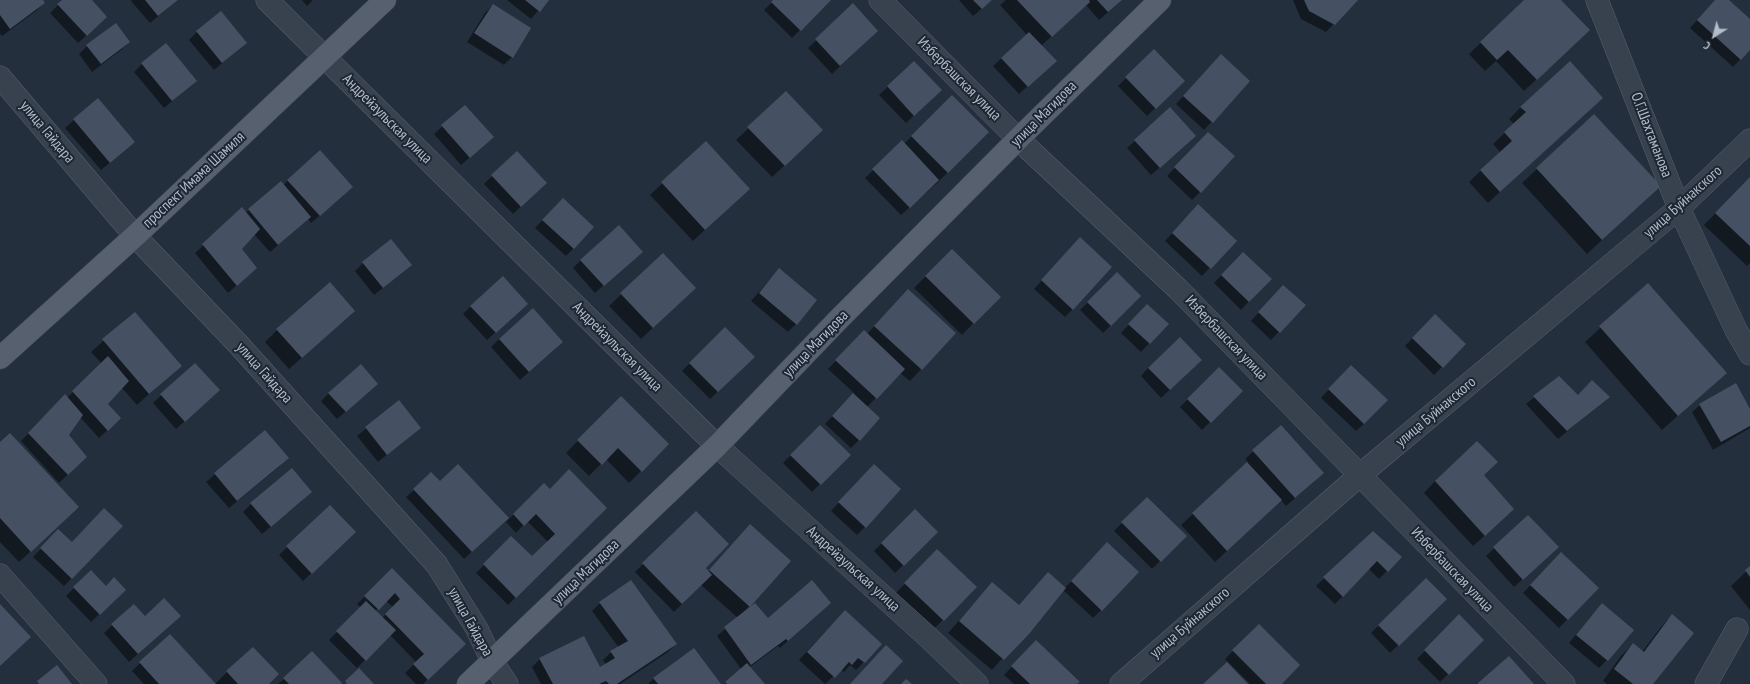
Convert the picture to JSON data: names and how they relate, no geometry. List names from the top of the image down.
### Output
{
  "streets": {
    "main road": ["улица Магидова", "проспект Имама Шамиля"],
    "street": [
      "Избербашская улица",
      "Андрейаульская улица",
      "улица Гайдара",
      "О.Г.Шахтаманова",
      "улица Буйнакского"
    ]
  },
  "crossings": [
    ["Избербашская улица", "улица Магидова"],
    ["Избербашская улица", "улица Буйнакского"],
    ["улица Магидова", "Андрейаульская улица"],
    ["улица Магидова", "улица Гайдара"],
    ["Андрейаульская улица", "проспект Имама Шамиля"],
    ["улица Гайдара", "проспект Имама Шамиля"],
    ["О.Г.Шахтаманова", "улица Буйнакского"]
  ],
  "north": "bottom left"
}
